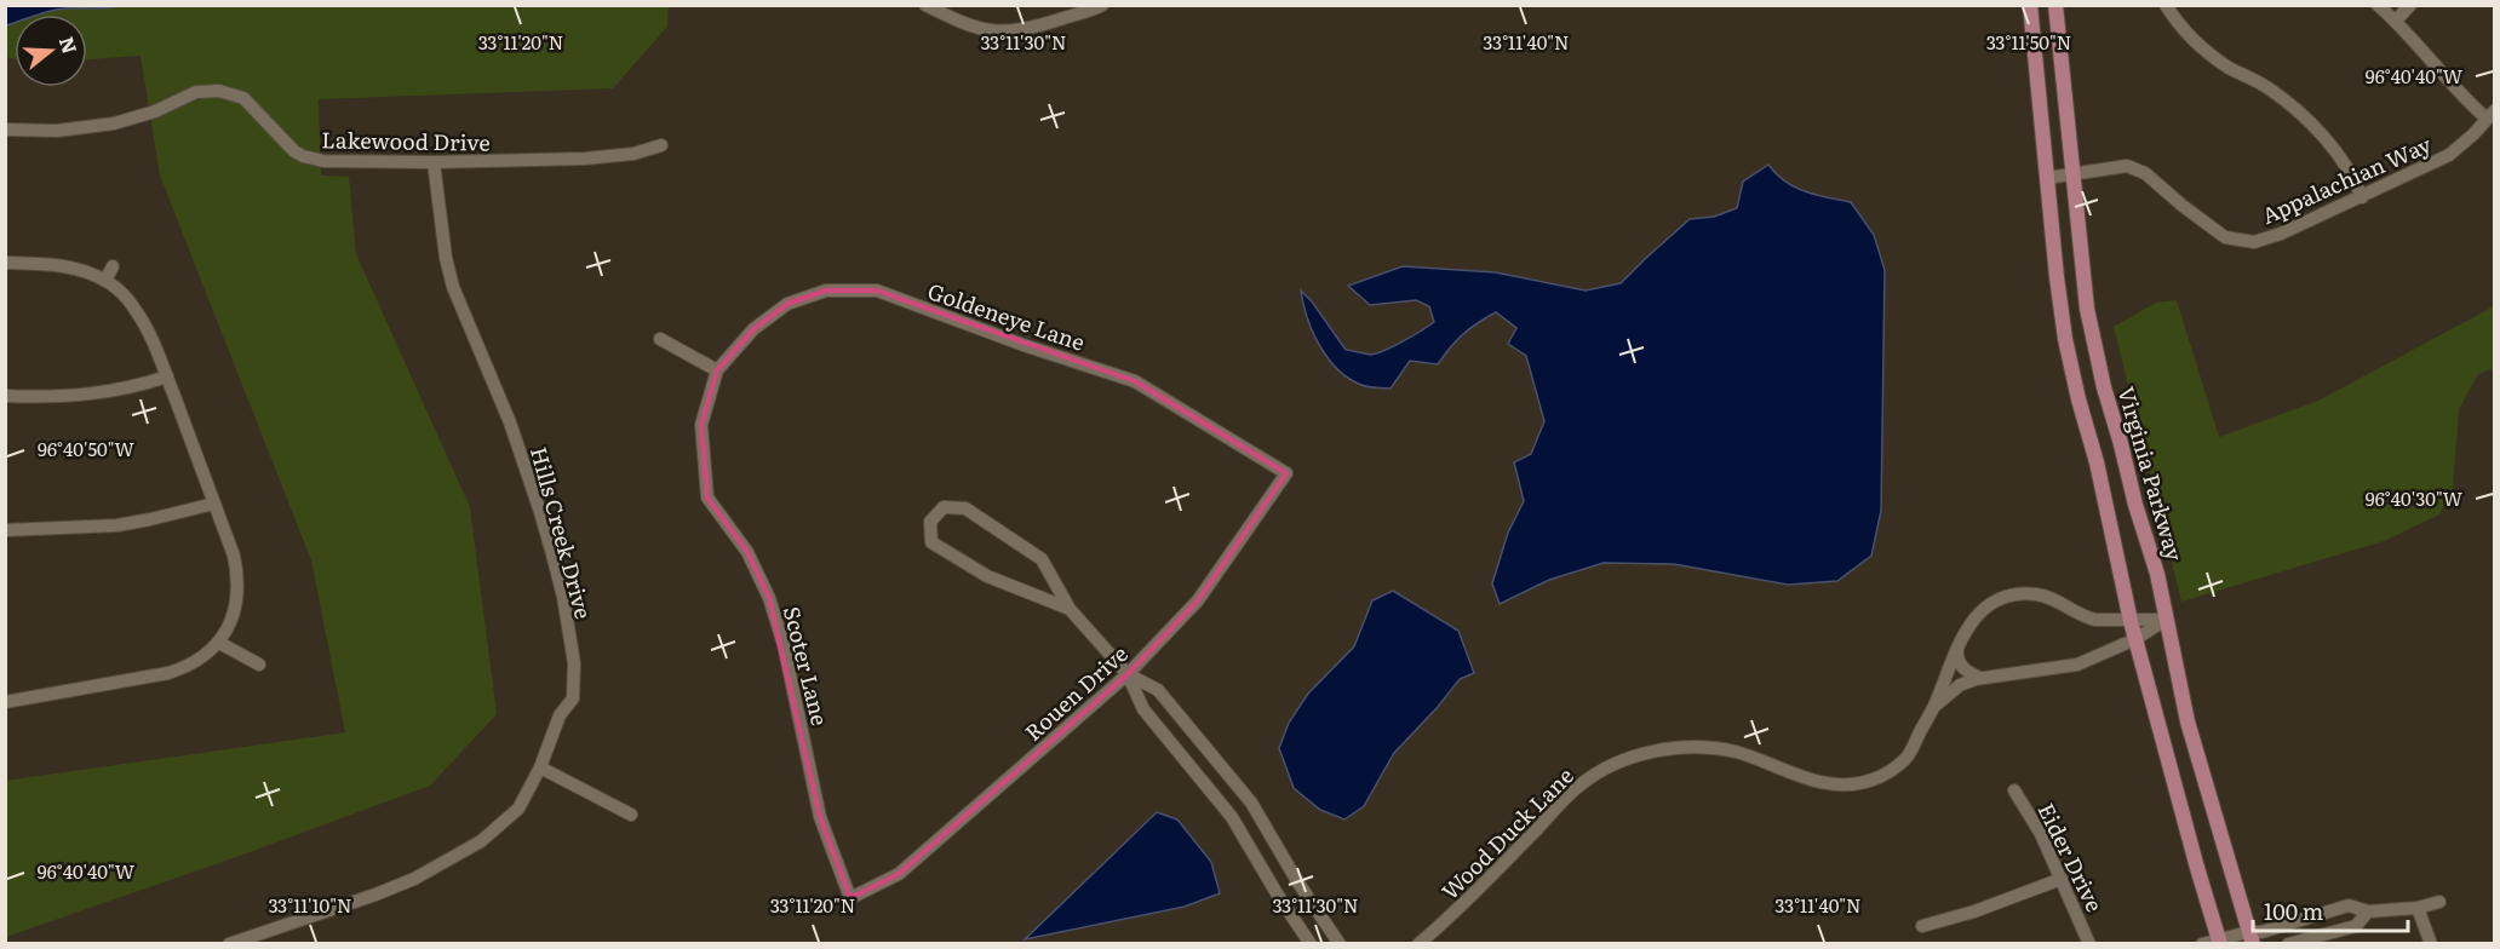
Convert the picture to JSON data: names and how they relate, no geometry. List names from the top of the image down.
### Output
{
  "streets": {
    "main road": ["Virginia Parkway"],
    "street": [
      "Lakewood Drive",
      "Appalachian Way",
      "Goldeneye Lane",
      "Hills Creek Drive",
      "Scoter Lane",
      "Rouen Drive",
      "Wood Duck Lane",
      "Eider Drive"
    ]
  },
  "crossings": [
    ["Lakewood Drive", "Hills Creek Drive"],
    ["Appalachian Way", "Virginia Parkway"],
    ["Goldeneye Lane", "Scoter Lane"],
    ["Goldeneye Lane", "Rouen Drive"],
    ["Virginia Parkway", "Wood Duck Lane"],
    ["Scoter Lane", "Rouen Drive"]
  ],
  "scale_bar": "100 m",
  "north": "right",
  "coordinates": [
    "33°11'20\"N",
    "33°11'30\"N",
    "33°11'40\"N",
    "33°11'50\"N",
    "96°40'40\"W",
    "96°40'50\"W",
    "96°40'30\"W",
    "33°11'10\"N"
  ]
}
